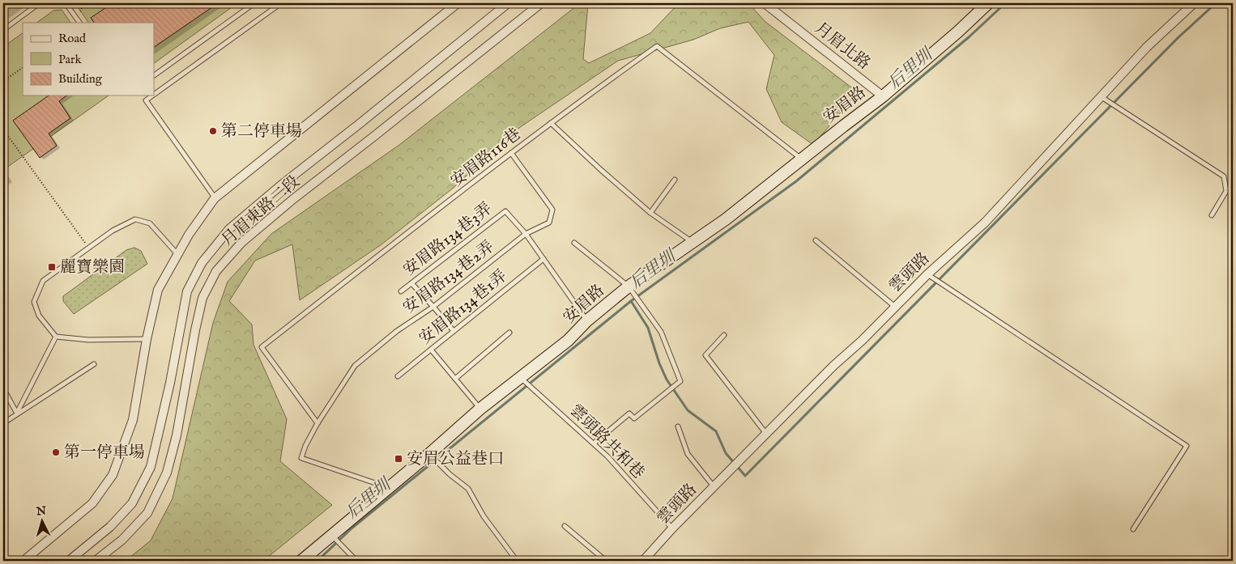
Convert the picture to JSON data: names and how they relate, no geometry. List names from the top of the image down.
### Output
{
  "streets": {
    "street": [
      "月眉北路",
      "安眉路",
      "月眉東路二段",
      "雲頭路"
    ],
    "lane": [
      "安眉路116巷",
      "安眉路134巷3弄",
      "安眉路134巷2弄",
      "安眉路134巷1弄",
      "雲頭路共和巷"
    ]
  },
  "crossings": [
    ["月眉北路", "安眉路"],
    ["安眉路", "安眉路116巷"],
    ["安眉路", "安眉路134巷2弄"],
    ["安眉路", "雲頭路共和巷"],
    ["安眉路116巷", "安眉路134巷2弄"],
    ["安眉路134巷3弄", "安眉路134巷2弄"],
    ["雲頭路", "雲頭路共和巷"]
  ],
  "water": ["后里圳"],
  "places": {
    "other": ["第二停車場", "第一停車場"],
    "transit": ["麗寶樂園", "安眉公益巷口"]
  },
  "legend": ["Road", "Park", "Building"],
  "north": "top"
}
